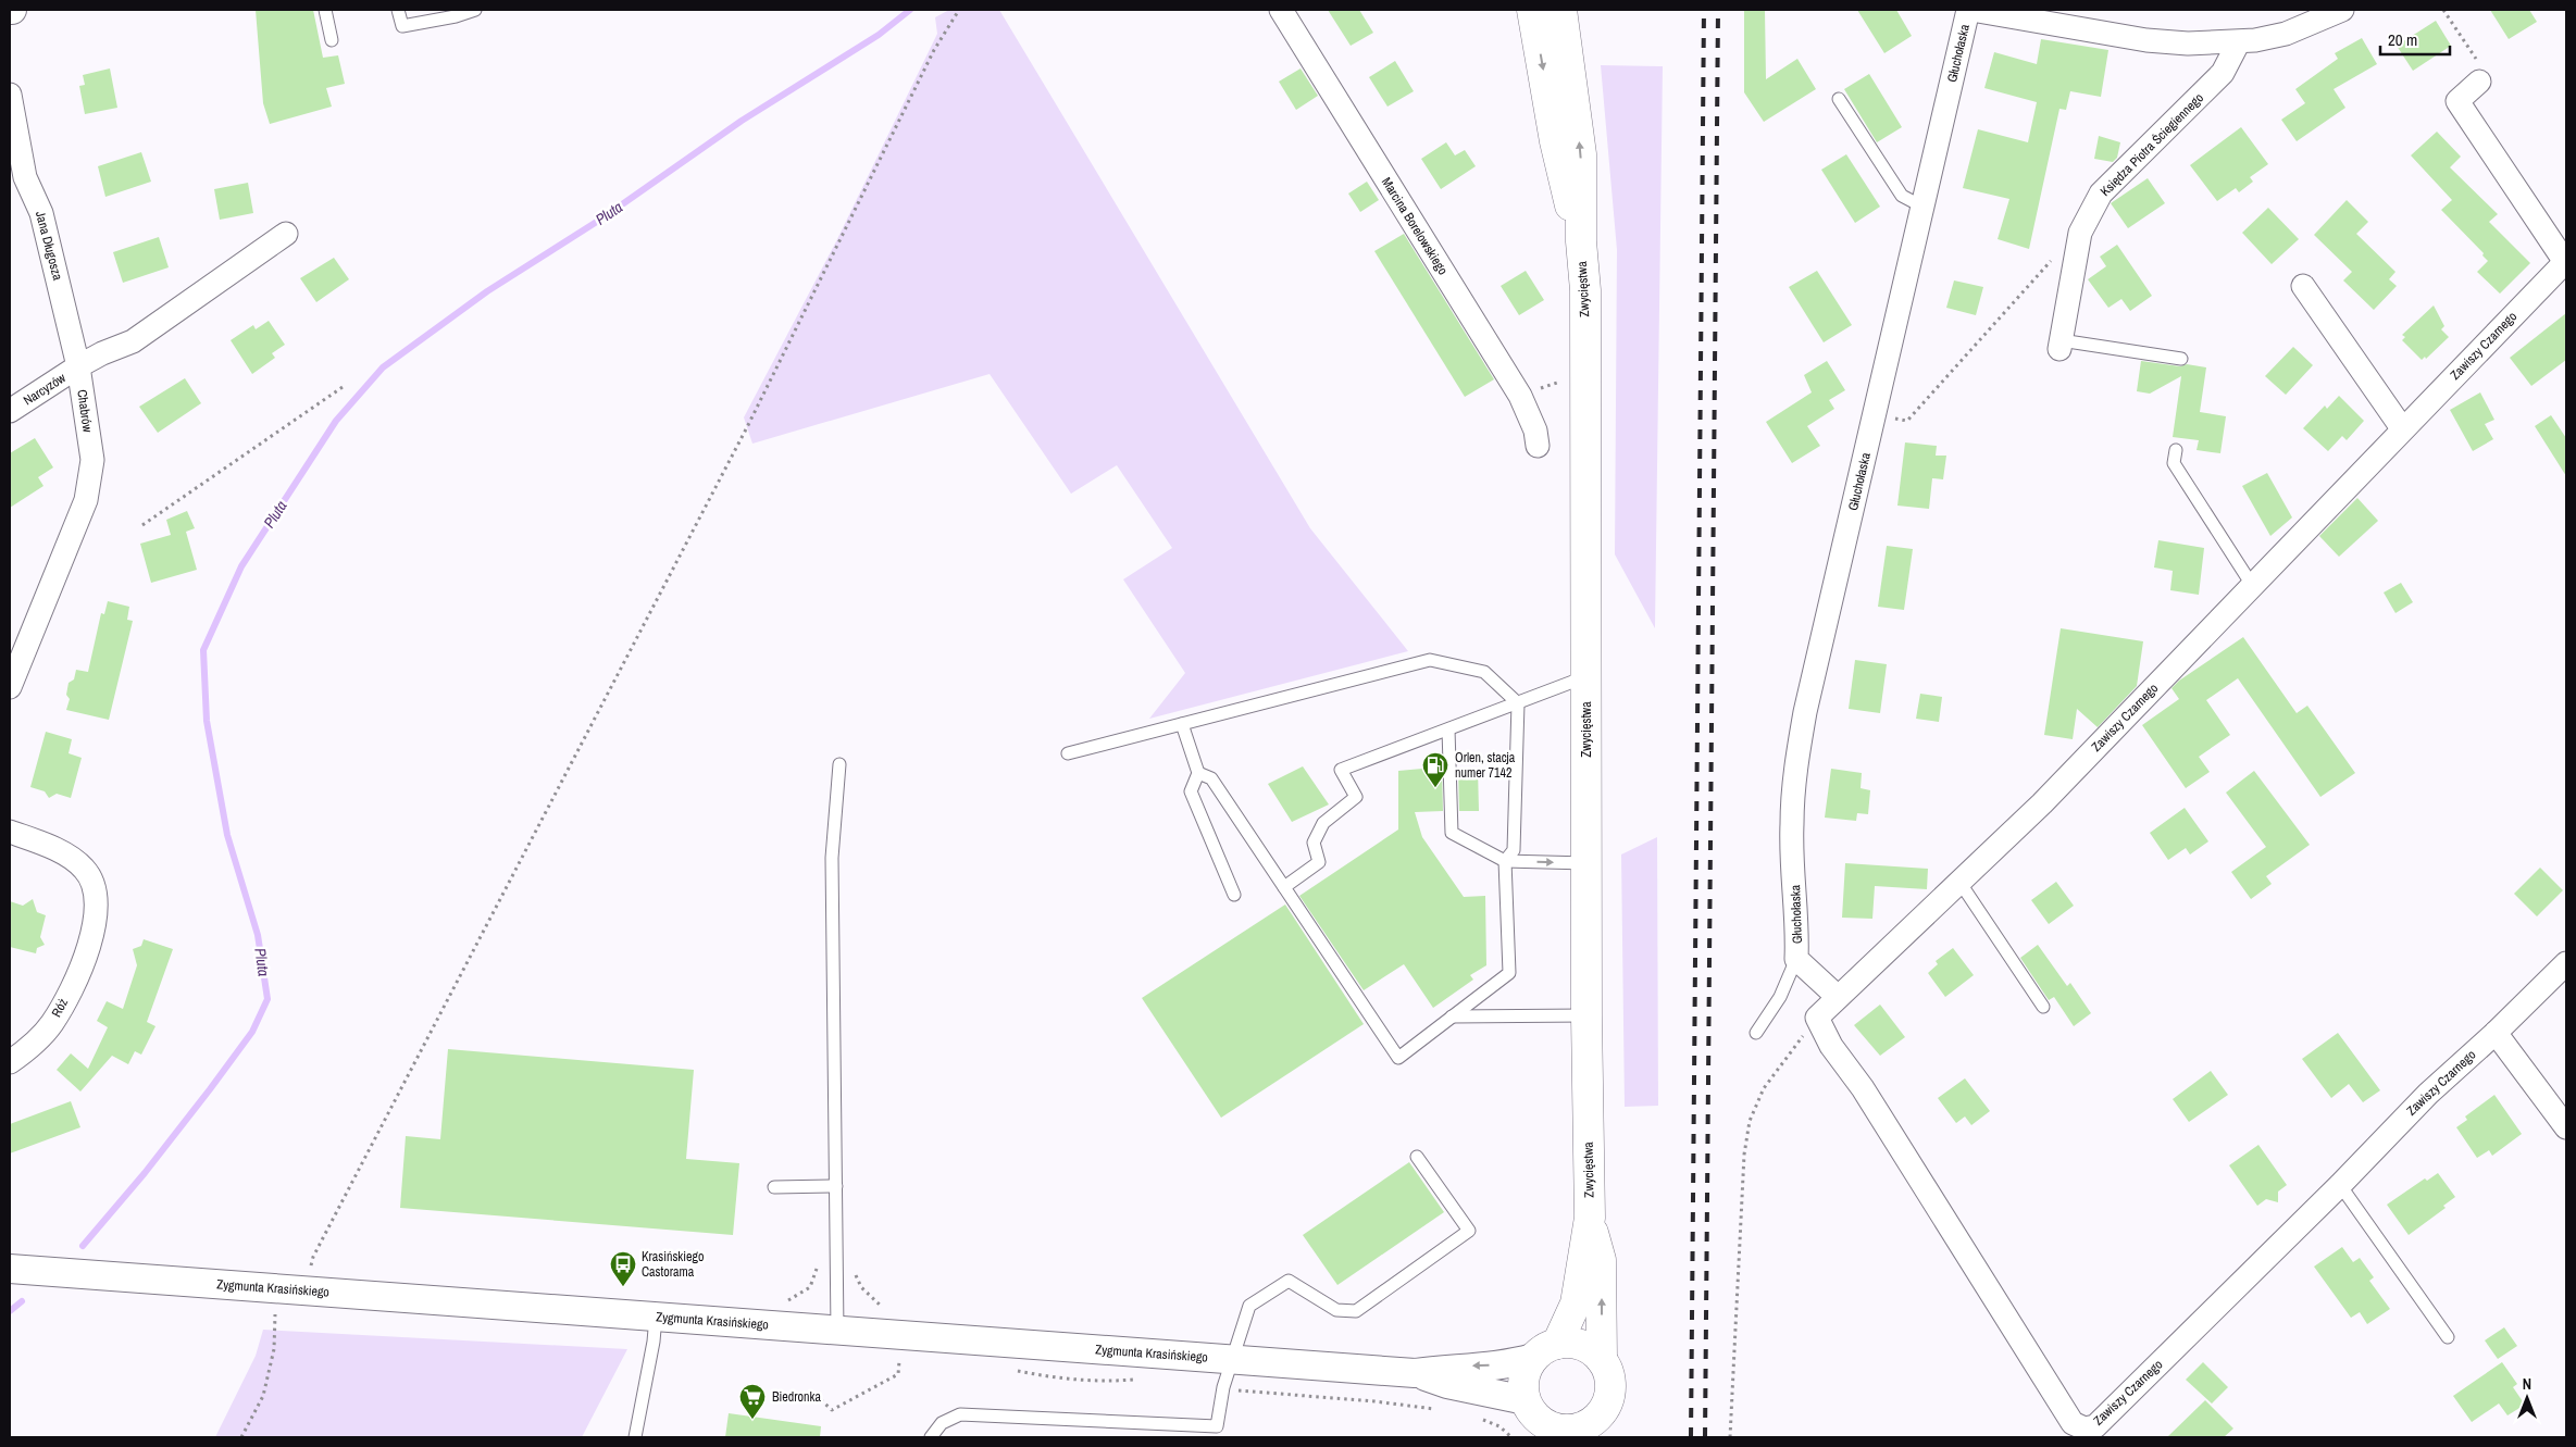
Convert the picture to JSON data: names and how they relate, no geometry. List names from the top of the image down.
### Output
{
  "streets": {
    "main road": ["Zwycięstwa"],
    "street": [
      "Głuchołaska",
      "Księdza Piotra Ściegiennego",
      "Marcina Borelowskiego",
      "Jana Długosza",
      "Zawiszy Czarnego",
      "Narcyzów",
      "Chabrów",
      "Róż",
      "Zygmunta Krasińskiego"
    ]
  },
  "crossings": [
    ["Jana Długosza", "Narcyzów"],
    ["Jana Długosza", "Chabrów"],
    ["Zwycięstwa", "Zygmunta Krasińskiego"],
    ["Narcyzów", "Chabrów"]
  ],
  "water": ["Pluta"],
  "places": {
    "fuel station": ["Orlen, stacja numer 7142"],
    "bus stop": ["Krasińskiego Castorama"],
    "supermarket": ["Biedronka"]
  },
  "scale_bar": "20 m",
  "north": "top"
}
